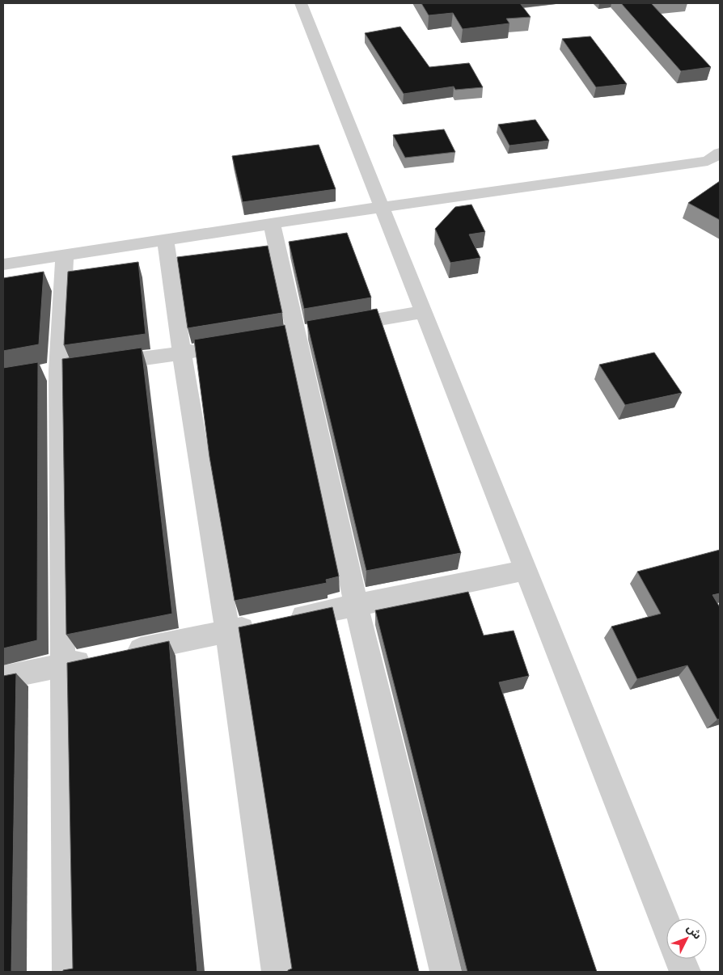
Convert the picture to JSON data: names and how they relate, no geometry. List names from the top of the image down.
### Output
{
  "north": "top right"
}
